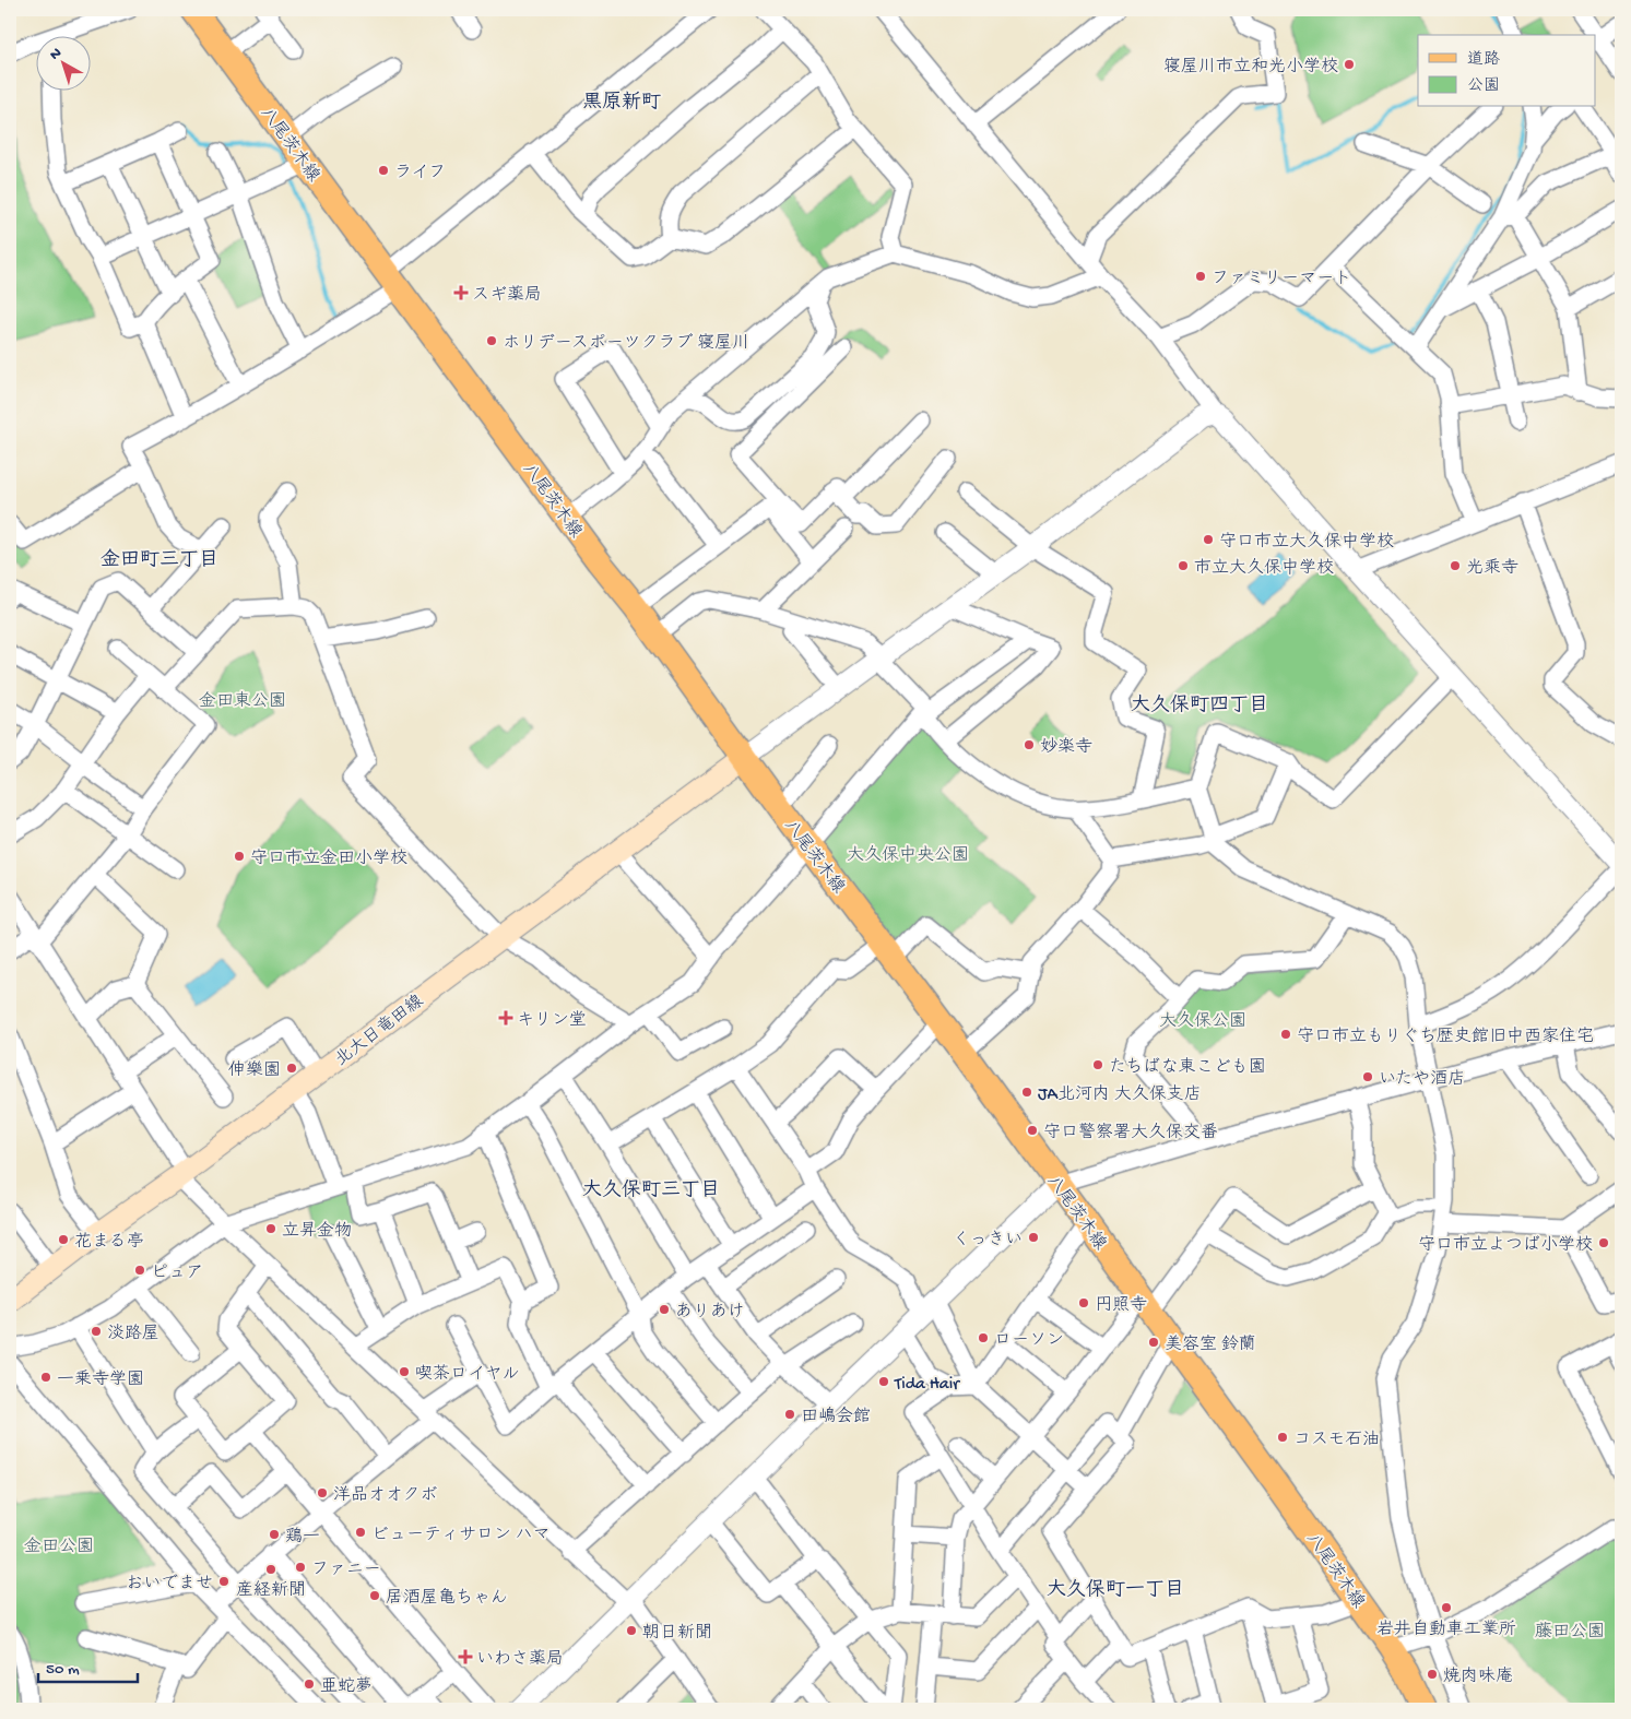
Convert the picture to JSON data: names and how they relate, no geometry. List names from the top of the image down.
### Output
{
  "streets": {
    "main road": ["八尾茨木線", "北大日竜田線"]
  },
  "crossings": [
    ["八尾茨木線", "北大日竜田線"]
  ],
  "districts": [
    "黒原新町",
    "金田町三丁目",
    "大久保町四丁目",
    "大久保町三丁目",
    "大久保町一丁目"
  ],
  "parks": [
    "金田東公園",
    "大久保中央公園",
    "大久保公園",
    "金田公園",
    "藤田公園"
  ],
  "places": {
    "other": [
      "寝屋川市立和光小学校",
      "ライフ",
      "ファミリーマート",
      "ホリデースポーツクラブ 寝屋川",
      "守口市立大久保中学校",
      "市立大久保中学校",
      "光乘寺",
      "妙楽寺",
      "守口市立金田小学校",
      "守口市立もりぐち歴史館旧中西家住宅",
      "たちばな東こども園",
      "伸樂園",
      "いたや酒店",
      "JA北河内 大久保支店",
      "守口警察署大久保交番",
      "立昇金物",
      "くっきい",
      "花まる亭",
      "守口市立よつば小学校",
      "ピュア",
      "円照寺",
      "ありあけ",
      "淡路屋",
      "ローソン",
      "美容室 鈴蘭",
      "喫茶ロイヤル",
      "一乗寺学園",
      "Tida Hair",
      "田嶋会館",
      "コスモ石油",
      "洋品オオクボ",
      "ビューティサロン ハマ",
      "鶏一",
      "ファニー",
      "産経新聞",
      "おいでませ",
      "居酒屋亀ちゃん",
      "岩井自動車工業所",
      "朝日新聞",
      "焼肉味庵",
      "亜蛇夢"
    ],
    "health": ["スギ薬局", "キリン堂", "いわさ薬局"]
  },
  "legend": ["道路", "公園"],
  "scale_bar": "50 m",
  "north": "top left"
}
